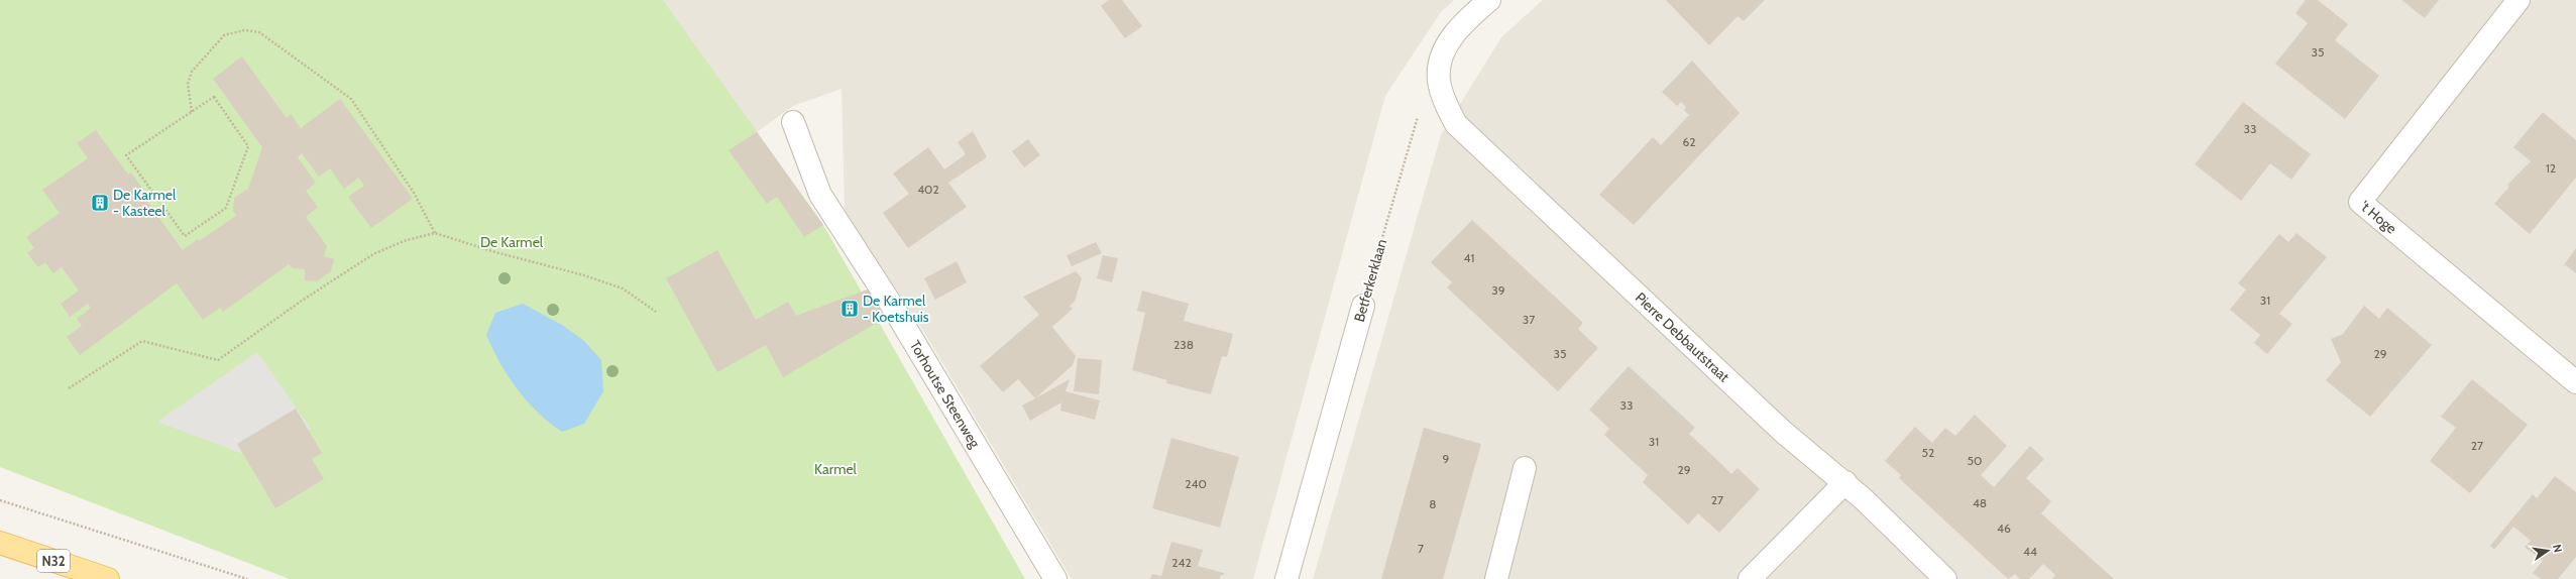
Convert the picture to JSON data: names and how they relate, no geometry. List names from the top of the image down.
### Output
{
  "streets": {
    "main road": ["N32"],
    "street": [
      "'t Hoge",
      "Betferkerklaan",
      "Pierre Debbautstraat",
      "Torhoutse Steenweg"
    ]
  },
  "crossings": [
    ["Betferkerklaan", "Pierre Debbautstraat"]
  ],
  "parks": ["De Karmel", "Karmel"],
  "places": {
    "building": ["De Karmel - Kasteel", "De Karmel - Koetshuis"]
  },
  "house_numbers": [
    "35",
    "33",
    "62",
    "12",
    "402",
    "41",
    "39",
    "31",
    "37",
    "238",
    "35",
    "29",
    "33",
    "31",
    "27",
    "52",
    "9",
    "50",
    "29",
    "240",
    "27",
    "48",
    "8",
    "46",
    "7",
    "44",
    "242"
  ],
  "north": "right"
}
